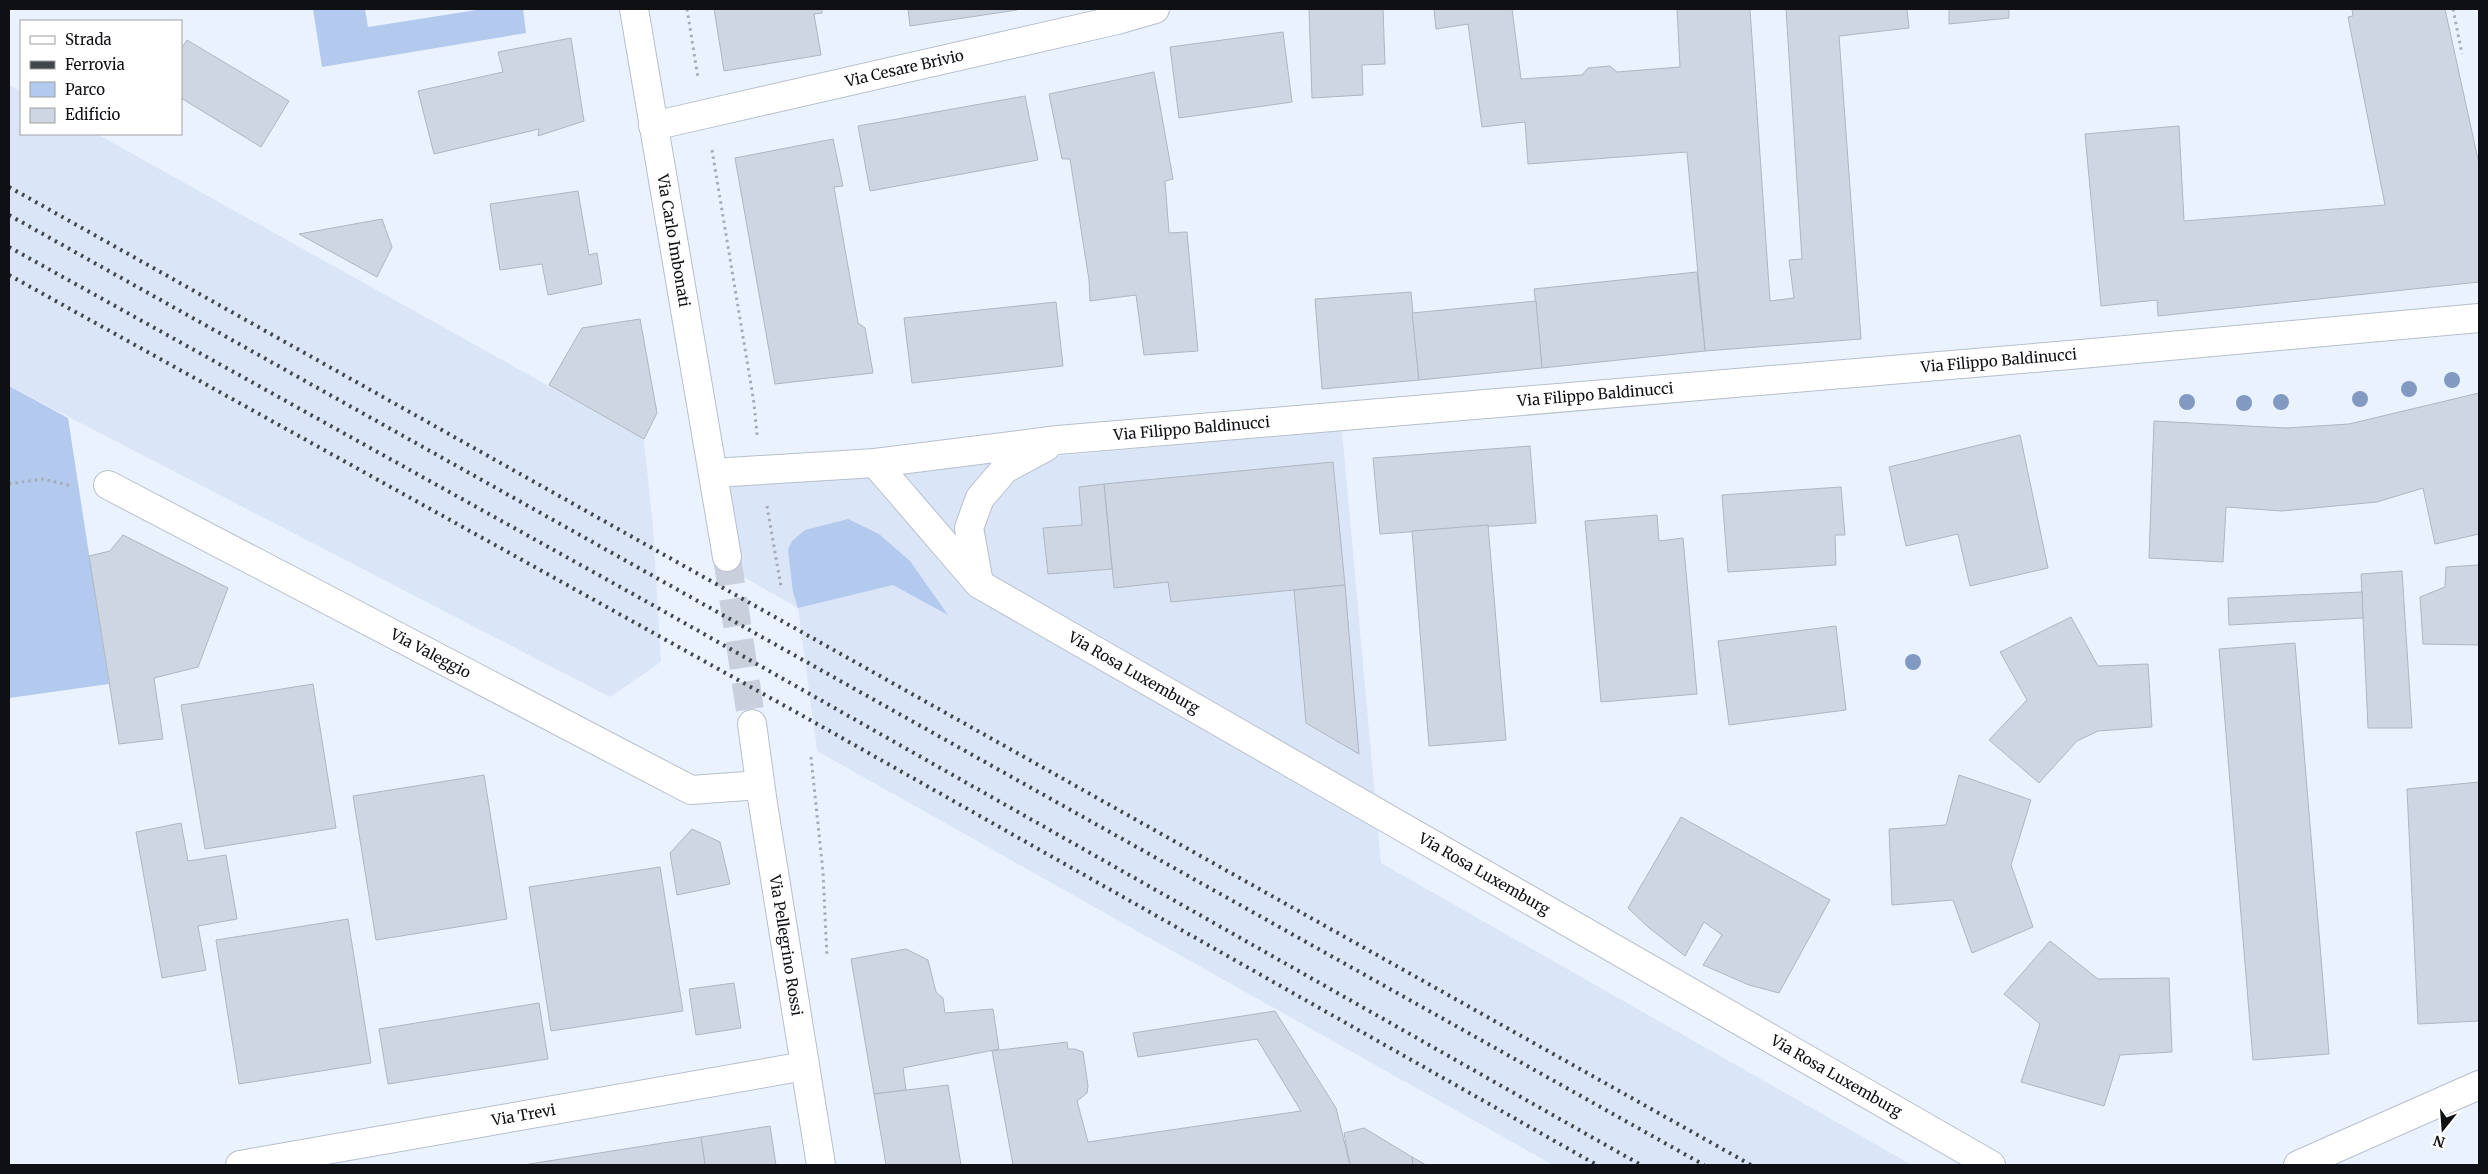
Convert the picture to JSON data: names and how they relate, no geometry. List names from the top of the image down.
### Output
{
  "streets": {
    "street": [
      "Via Cesare Brivio",
      "Via Carlo Imbonati",
      "Via Filippo Baldinucci",
      "Via Valeggio",
      "Via Rosa Luxemburg",
      "Via Pellegrino Rossi",
      "Via Trevi"
    ]
  },
  "crossings": [
    ["Via Cesare Brivio", "Via Carlo Imbonati"],
    ["Via Carlo Imbonati", "Via Filippo Baldinucci"],
    ["Via Filippo Baldinucci", "Via Rosa Luxemburg"],
    ["Via Valeggio", "Via Pellegrino Rossi"],
    ["Via Pellegrino Rossi", "Via Trevi"]
  ],
  "legend": [
    "Strada",
    "Ferrovia",
    "Parco",
    "Edificio"
  ],
  "north": "bottom"
}
